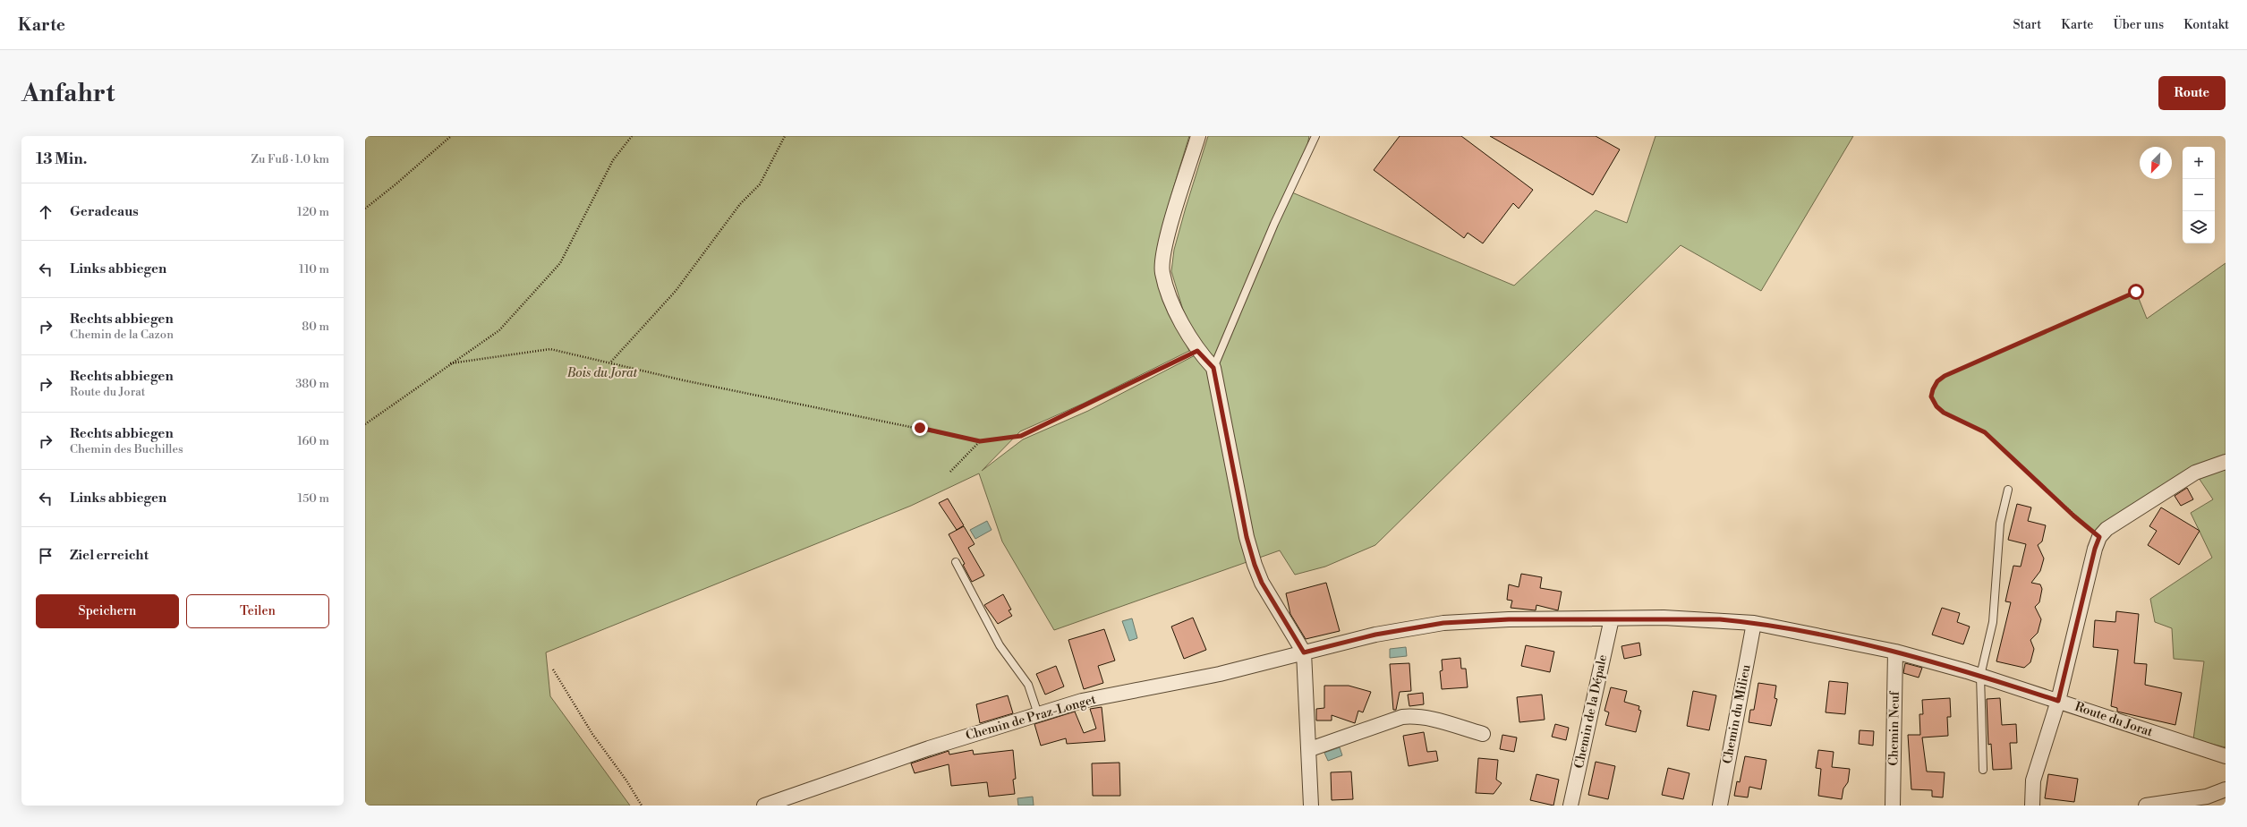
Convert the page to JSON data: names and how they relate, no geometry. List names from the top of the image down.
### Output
{
  "streets": {
    "street": [
      "Chemin de la Dépale",
      "Chemin du Milieu",
      "Chemin de Praz-Longet",
      "Route du Jorat",
      "Chemin Neuf"
    ]
  },
  "crossings": [
    ["Chemin de la Dépale", "Route du Jorat"],
    ["Chemin du Milieu", "Route du Jorat"],
    ["Chemin de Praz-Longet", "Route du Jorat"],
    ["Route du Jorat", "Chemin Neuf"]
  ],
  "parks": ["Bois du Jorat"],
  "north": "bottom left",
  "page": {
    "header": "Karte",
    "nav": [
      "Start",
      "Karte",
      "Über uns",
      "Kontakt"
    ],
    "buttons": [
      "Route",
      ["Speichern", "Teilen"]
    ],
    "title": "Anfahrt",
    "heading": ["13 Min.", "Zu Fuß · 1.0 km"],
    "map_buttons": ["+", "−"],
    "list": [
      ["Geradeaus", "120 m"],
      ["Links abbiegen", "110 m"],
      ["Rechts abbiegen", "Chemin de la Cazon", "80 m"],
      ["Rechts abbiegen", "Route du Jorat", "380 m"],
      ["Rechts abbiegen", "Chemin des Buchilles", "160 m"],
      ["Links abbiegen", "150 m"],
      "Ziel erreicht"
    ]
  }
}
